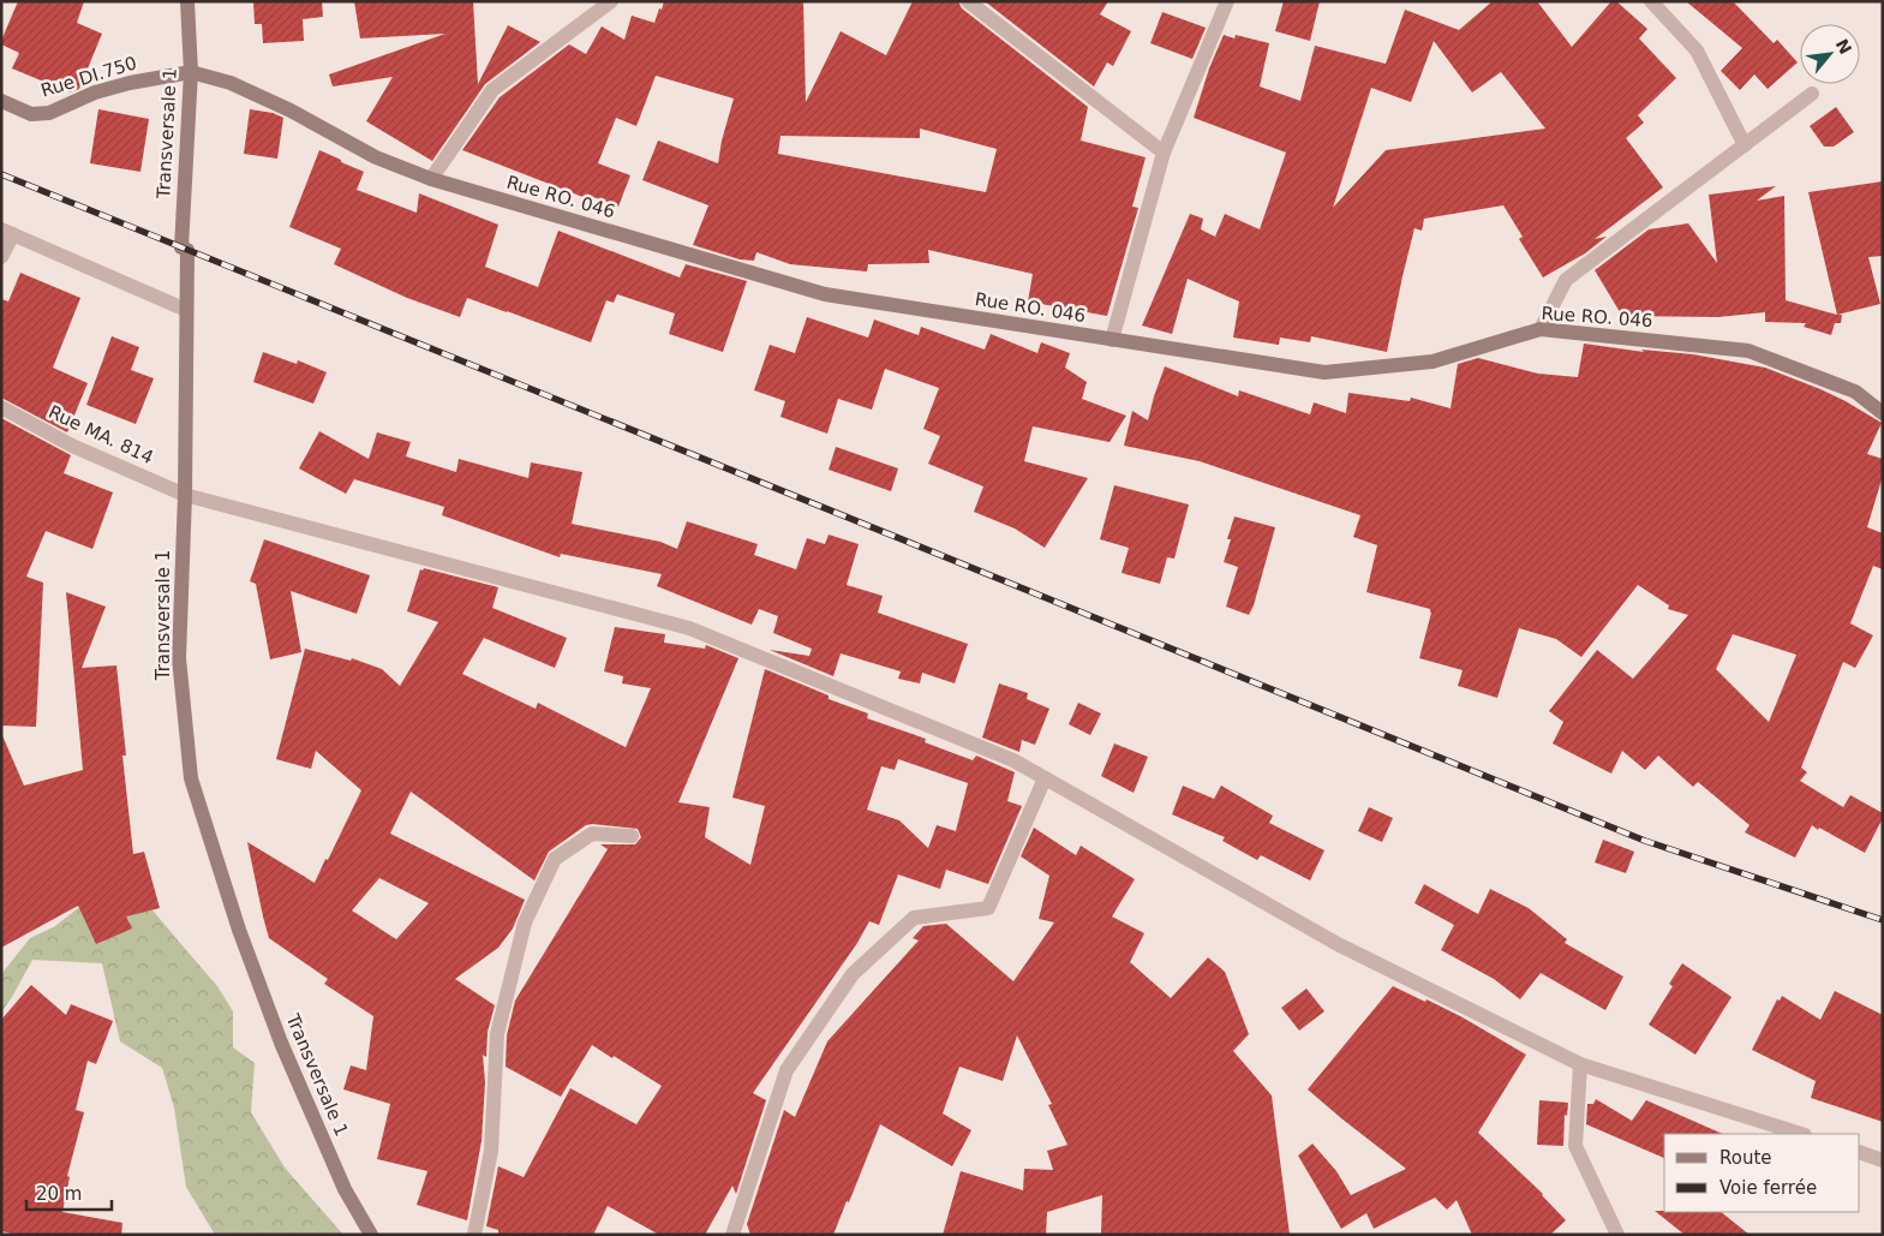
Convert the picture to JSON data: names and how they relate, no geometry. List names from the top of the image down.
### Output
{
  "streets": {
    "street": [
      "Rue DI.750",
      "Transversale 1",
      "Rue RO. 046",
      "Rue MA. 814"
    ]
  },
  "crossings": [
    ["Rue DI.750", "Transversale 1"],
    ["Rue DI.750", "Rue RO. 046"],
    ["Transversale 1", "Rue RO. 046"],
    ["Transversale 1", "Rue MA. 814"]
  ],
  "legend": ["Route", "Voie ferrée"],
  "scale_bar": "20 m",
  "north": "top right"
}
